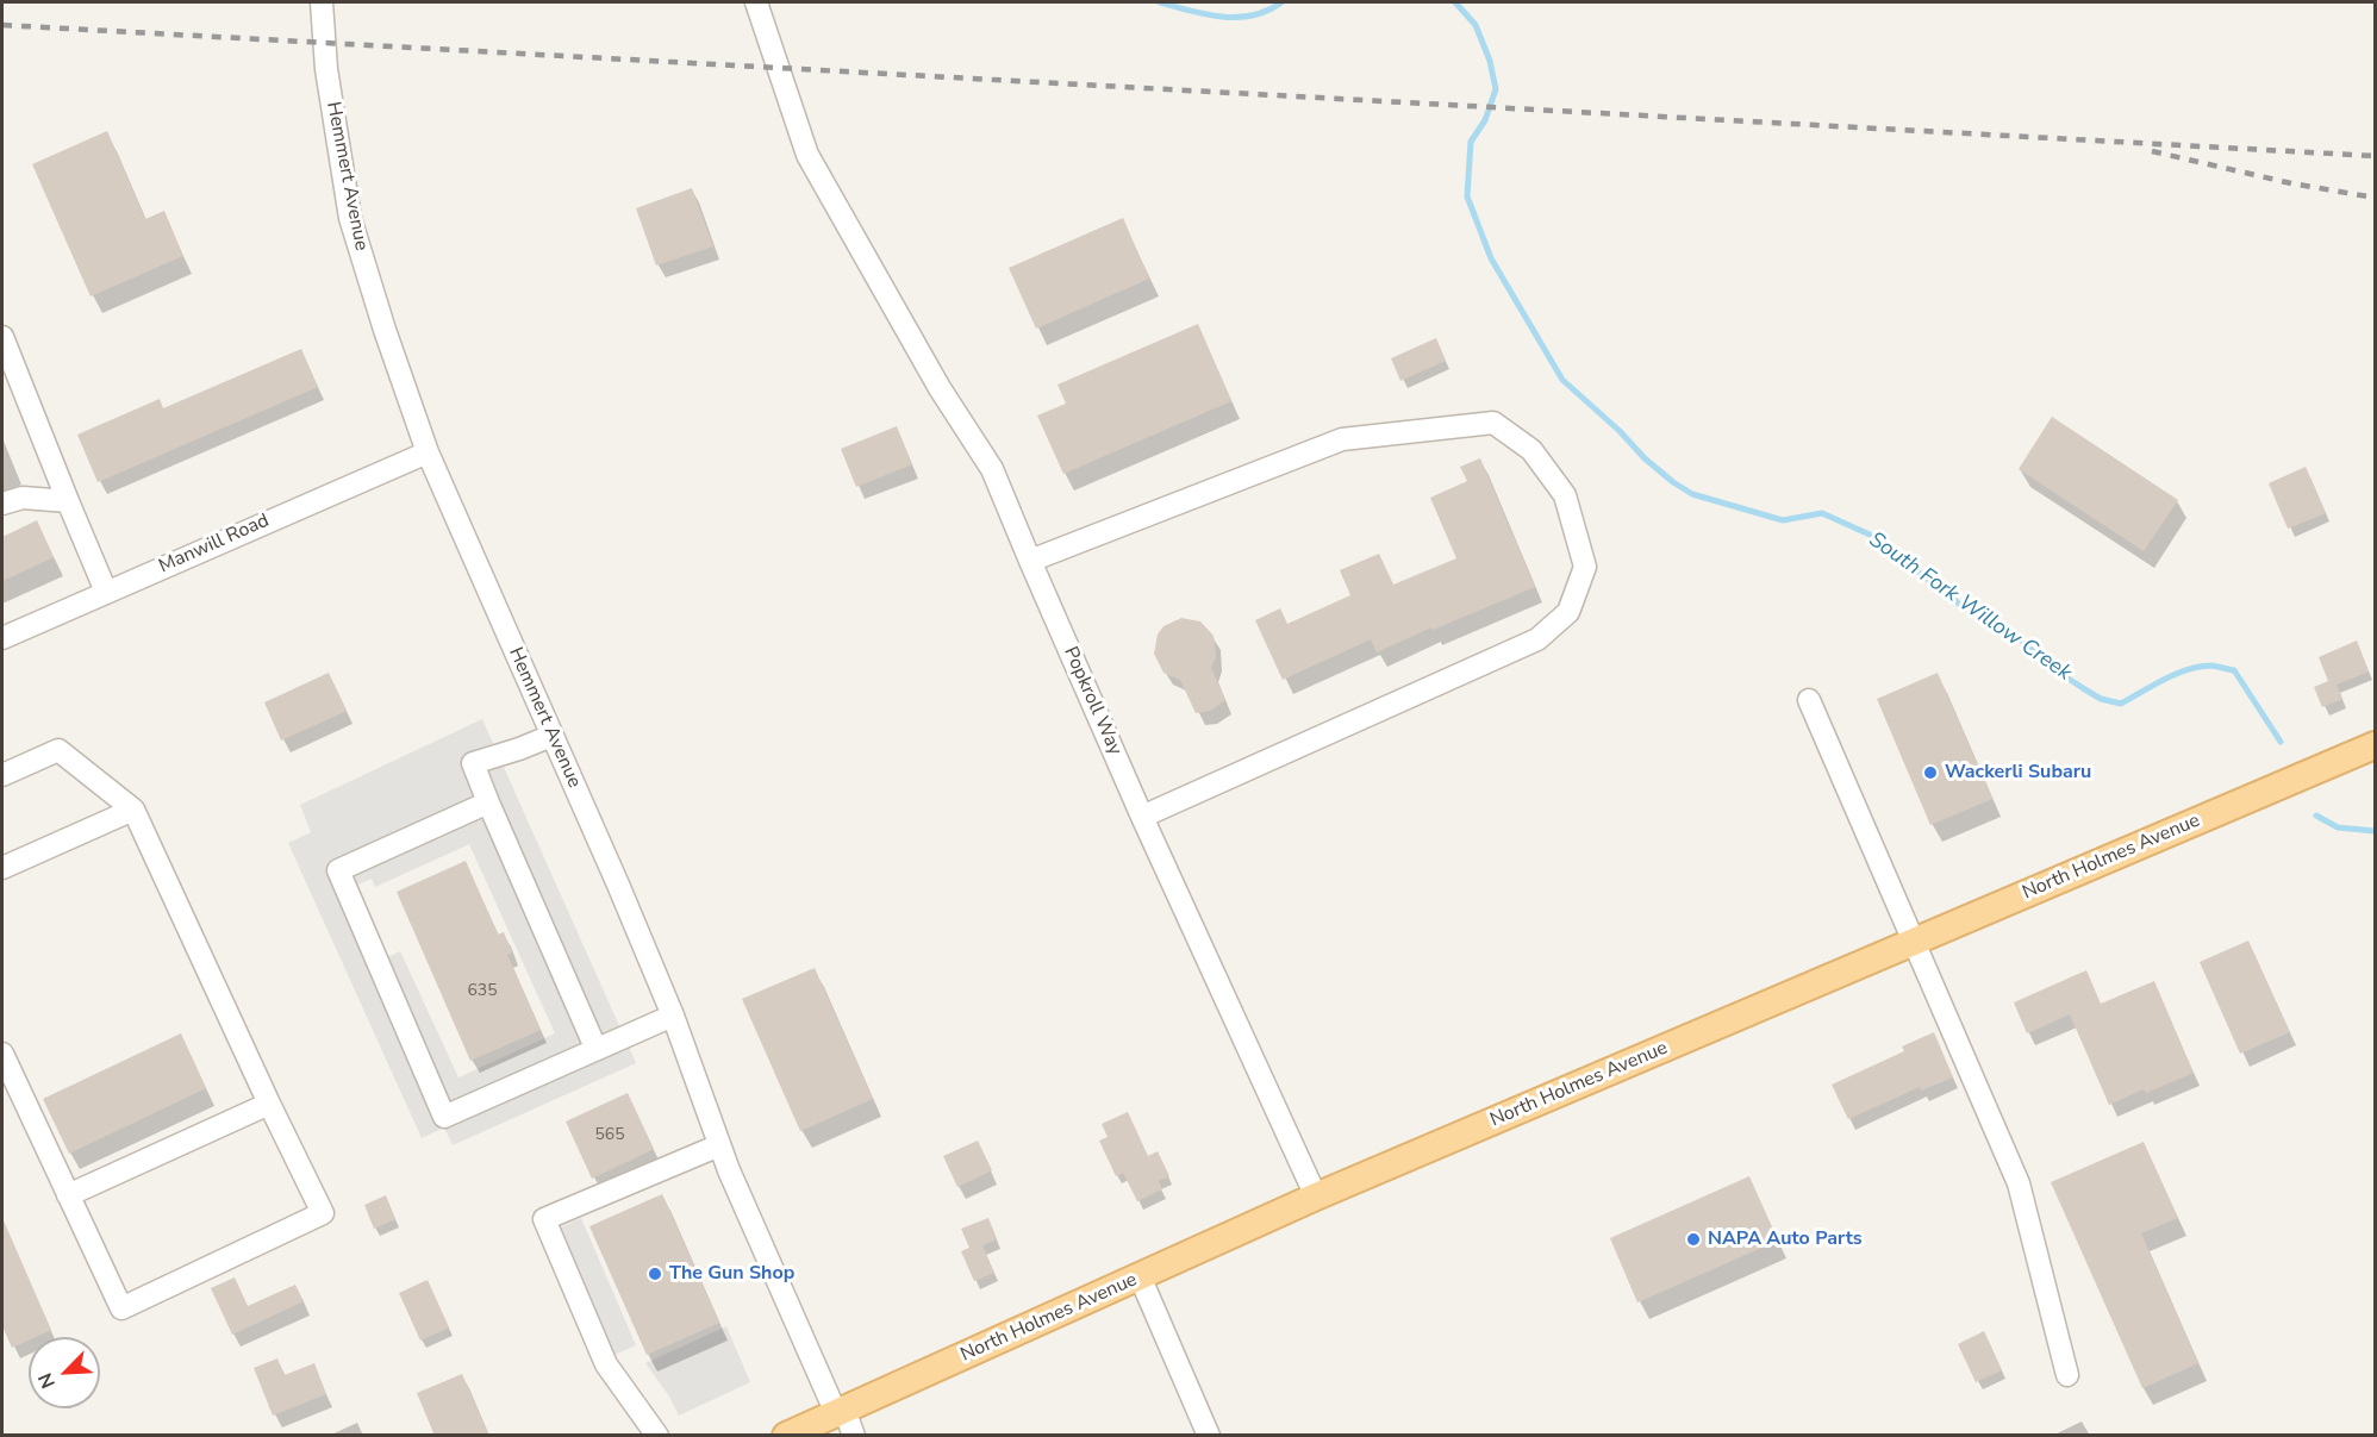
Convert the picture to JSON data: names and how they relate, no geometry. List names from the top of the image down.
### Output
{
  "streets": {
    "main road": ["North Holmes Avenue"],
    "street": ["Hemmert Avenue", "Manwill Road", "Popkroll Way"]
  },
  "crossings": [
    ["Hemmert Avenue", "Manwill Road"],
    ["Hemmert Avenue", "North Holmes Avenue"],
    ["Popkroll Way", "North Holmes Avenue"]
  ],
  "water": ["South Fork Willow Creek"],
  "places": ["Wackerli Subaru", "NAPA Auto Parts", "The Gun Shop"],
  "house_numbers": ["635", "565"],
  "north": "bottom left"
}
